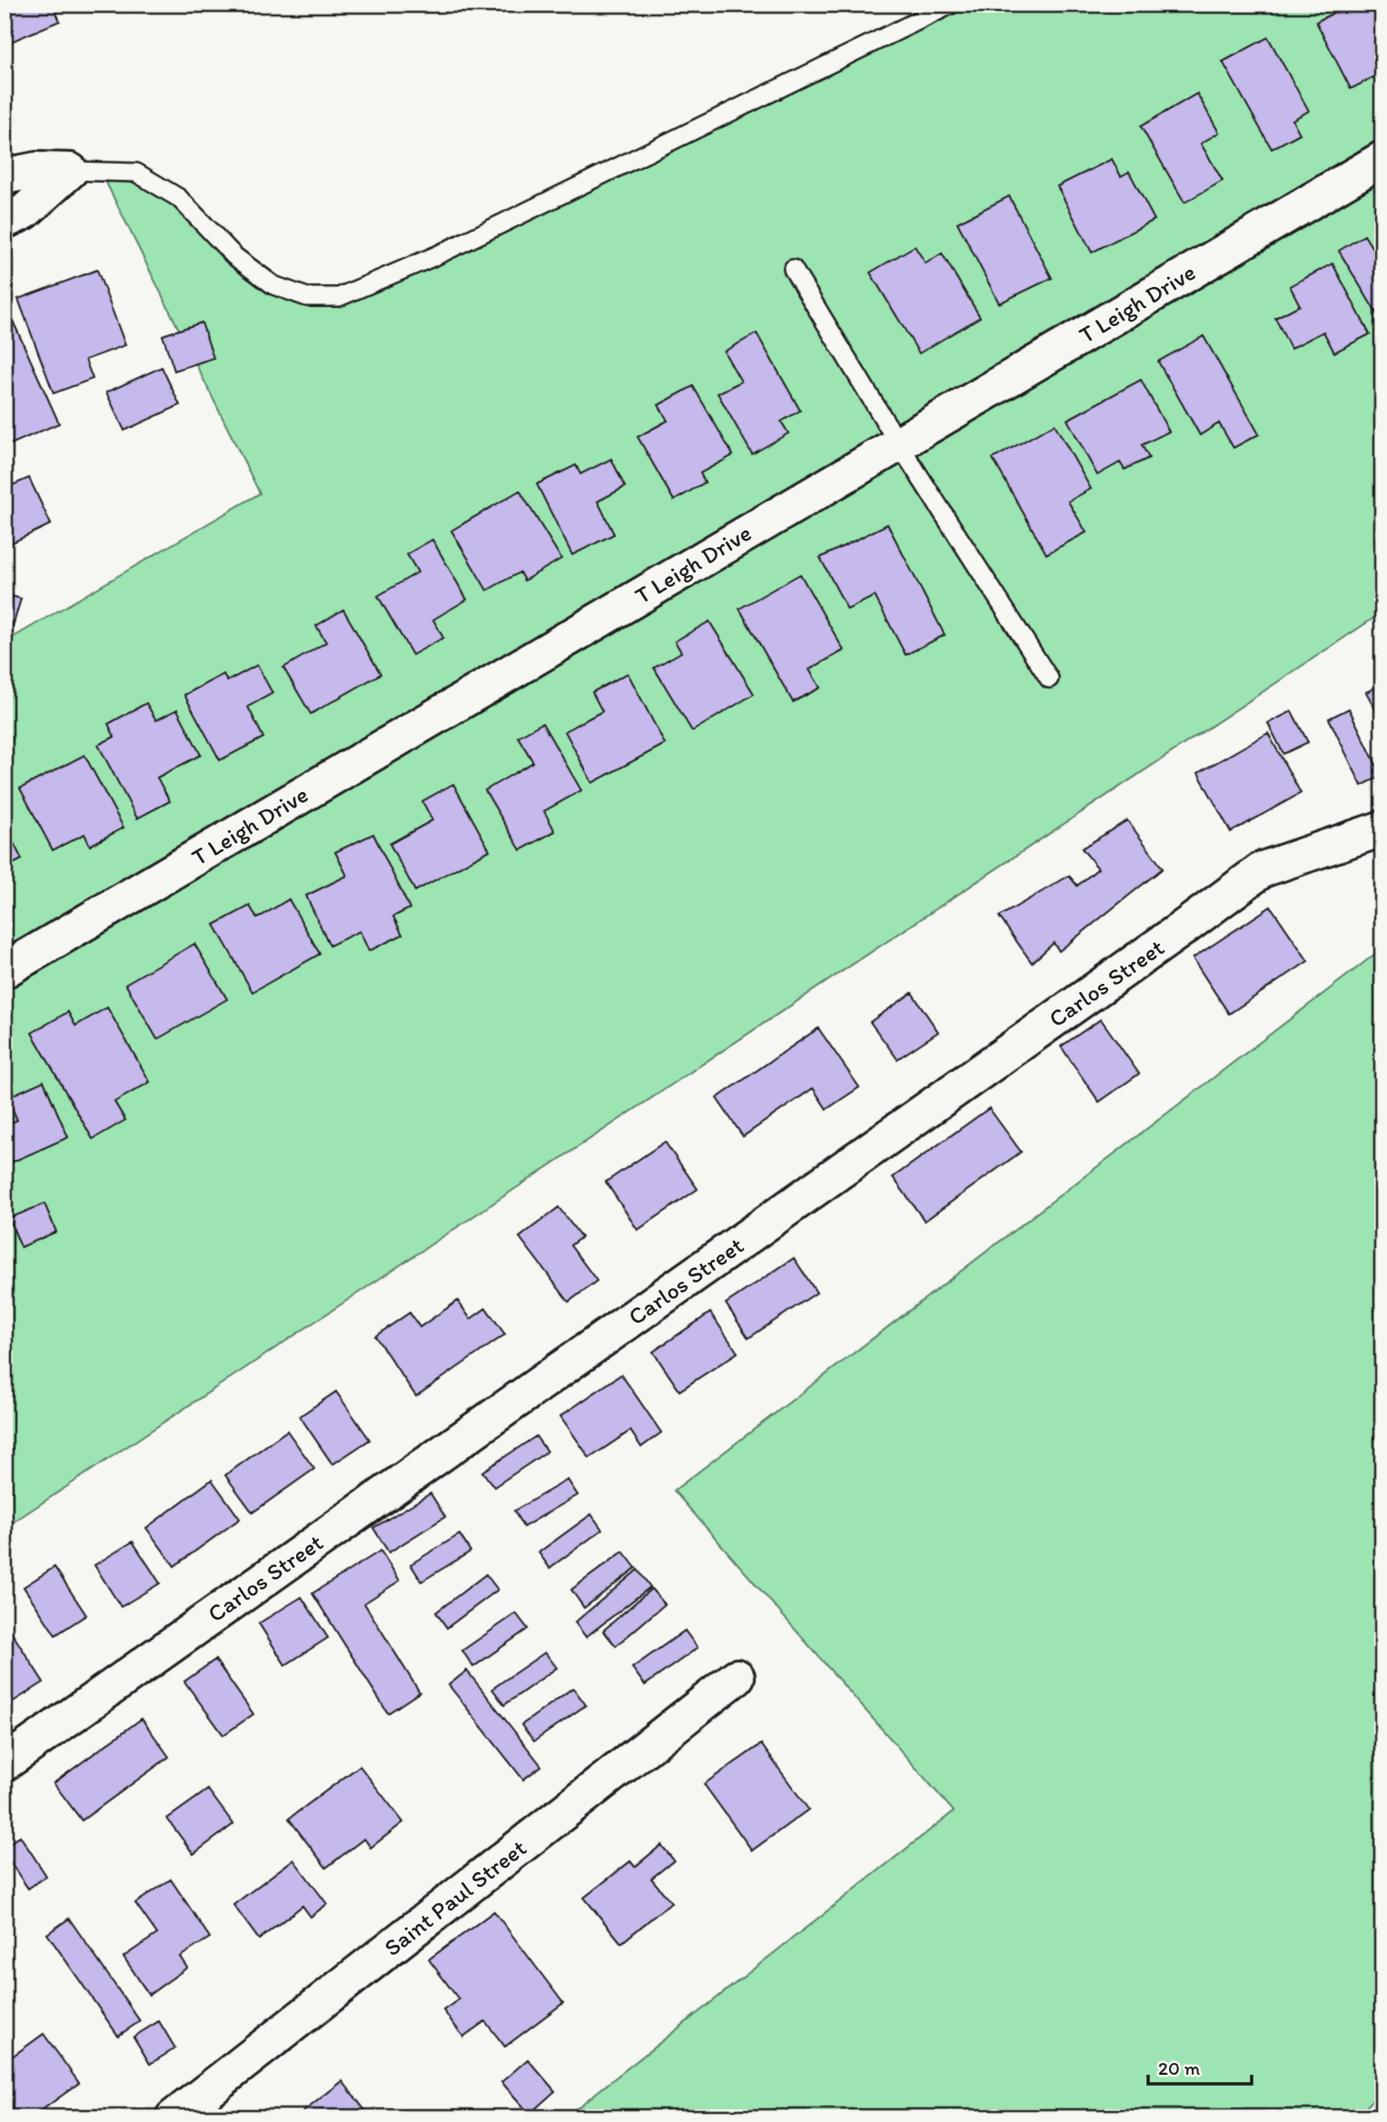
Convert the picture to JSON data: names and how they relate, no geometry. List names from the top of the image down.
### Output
{
  "streets": {
    "street": ["T Leigh Drive", "Carlos Street", "Saint Paul Street"]
  },
  "scale_bar": "20 m"
}
